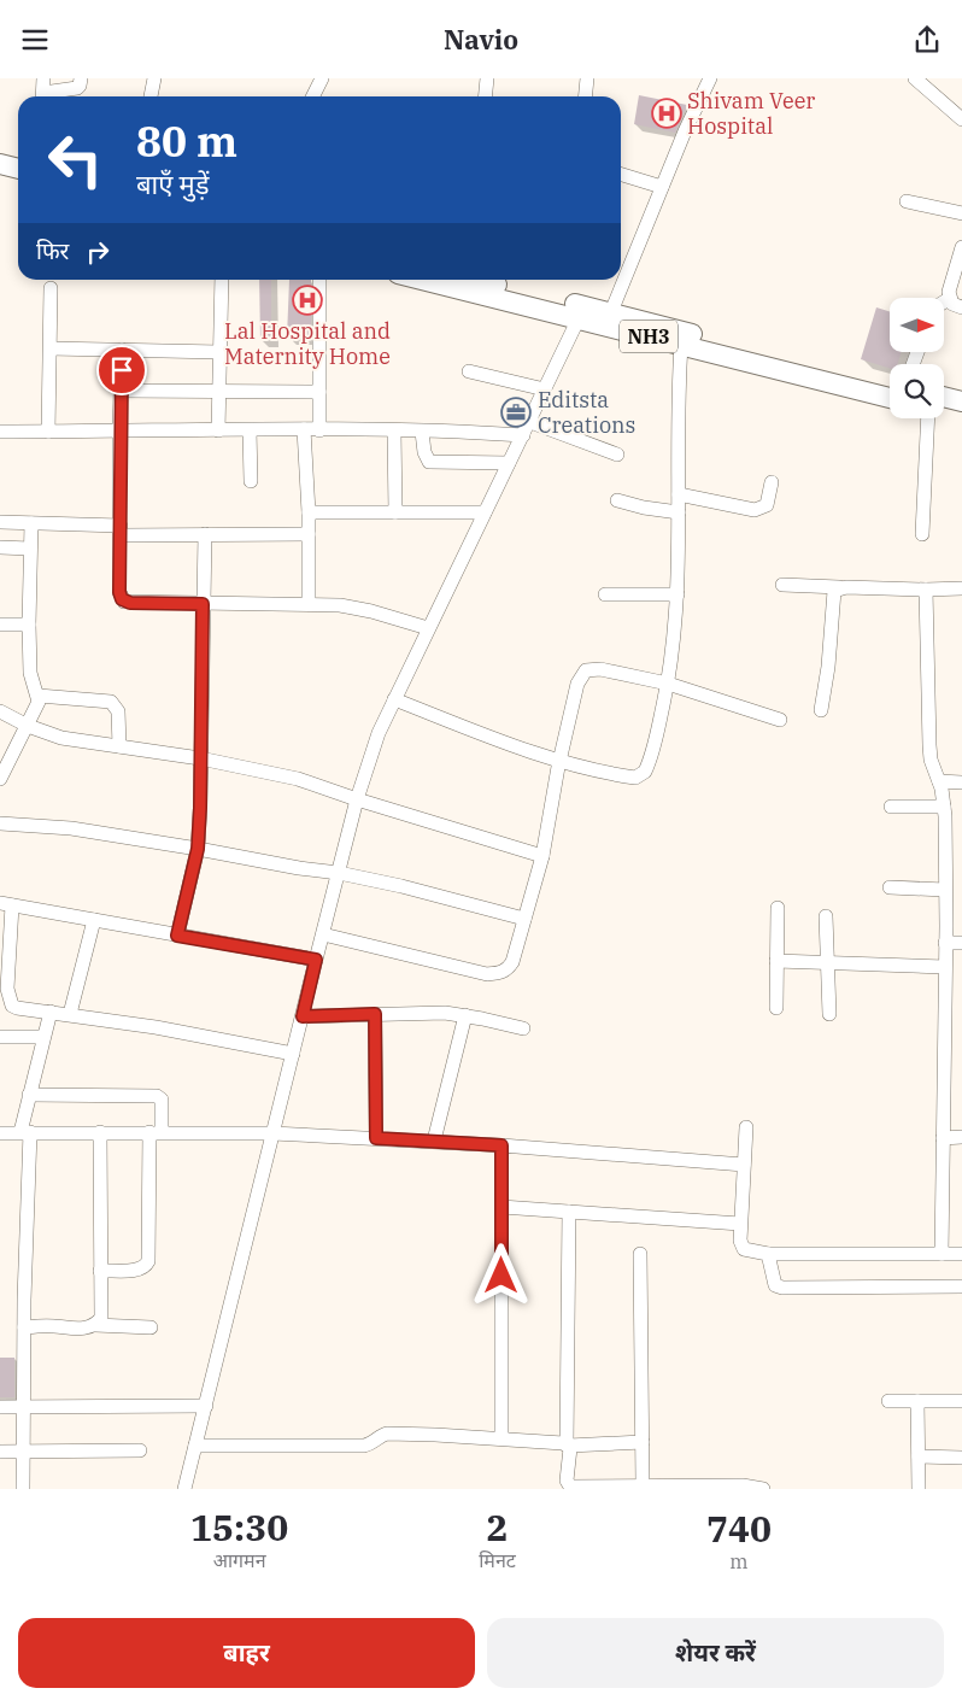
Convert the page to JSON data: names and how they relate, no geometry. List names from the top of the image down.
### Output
{
  "streets": {
    "highway": ["NH3"]
  },
  "places": {
    "hospital": ["Shivam Veer Hospital", "Lal Hospital and Maternity Home"],
    "office": ["Editsta Creations"]
  },
  "north": "right",
  "page": {
    "header": "Navio",
    "turn": ["80 m", "बाएँ मुड़ें"],
    "then": "फिर",
    "eta": [
      "15:30",
      "आगमन",
      "2",
      "मिनट",
      "740",
      "m"
    ],
    "buttons": ["बाहर", "शेयर करें"]
  }
}
